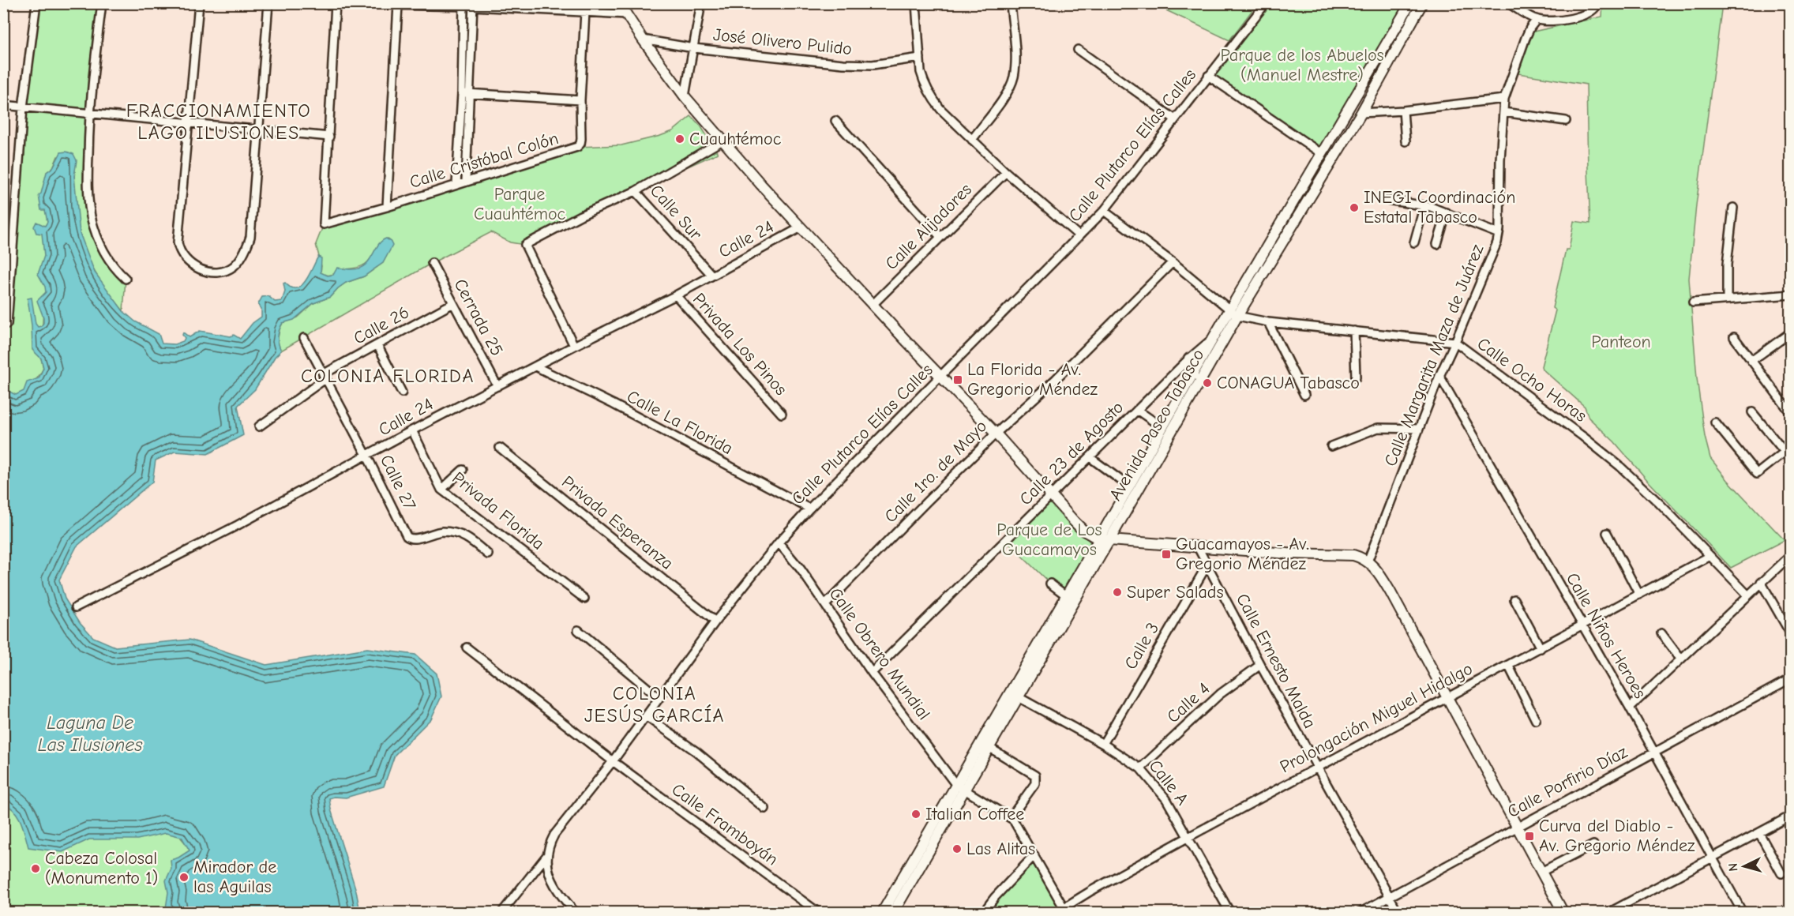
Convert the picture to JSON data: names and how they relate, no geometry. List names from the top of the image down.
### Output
{
  "streets": {
    "main road": ["Avenida Paseo Tabasco"],
    "street": [
      "José Olivero Pulido",
      "Calle Plutarco Elías Calles",
      "Calle Cristóbal Colón",
      "Calle Sur",
      "Calle Alijadores",
      "Calle 24",
      "Cerrada 25",
      "Calle 26",
      "Privada Los Pinos",
      "Calle Margarita Maza de Juárez",
      "Calle Ocho Horas",
      "Calle La Florida",
      "Calle 23 de Agosto",
      "Calle 1ro. de Mayo",
      "Calle 27",
      "Privada Florida",
      "Privada Esperanza",
      "Calle Niños Heroes",
      "Calle 3",
      "Calle Obrero Mundial",
      "Calle Ernesto Malda",
      "Calle 4",
      "Prolongación Miguel Hidalgo",
      "Calle Porfirio Díaz",
      "Calle A",
      "Calle Framboyán"
    ]
  },
  "crossings": [
    ["Calle Plutarco Elías Calles", "Calle Ocho Horas"],
    ["Calle Plutarco Elías Calles", "Calle La Florida"],
    ["Calle Plutarco Elías Calles", "Privada Esperanza"],
    ["Calle Plutarco Elías Calles", "Calle Obrero Mundial"],
    ["Calle Plutarco Elías Calles", "Calle Framboyán"],
    ["Calle Sur", "Calle 24"],
    ["Calle 24", "Cerrada 25"],
    ["Calle 24", "Privada Los Pinos"],
    ["Calle 24", "Calle La Florida"],
    ["Calle 24", "Calle 27"],
    ["Calle 24", "Privada Florida"],
    ["Cerrada 25", "Calle 26"],
    ["Calle 26", "Calle 27"],
    ["Calle Margarita Maza de Juárez", "Calle Ocho Horas"],
    ["Calle Margarita Maza de Juárez", "Calle Niños Heroes"],
    ["Calle Ocho Horas", "Avenida Paseo Tabasco"],
    ["Calle Ocho Horas", "Calle 1ro. de Mayo"],
    ["Calle Ocho Horas", "Prolongación Miguel Hidalgo"],
    ["Avenida Paseo Tabasco", "Calle 23 de Agosto"],
    ["Avenida Paseo Tabasco", "Calle Obrero Mundial"],
    ["Avenida Paseo Tabasco", "Calle A"],
    ["Calle 23 de Agosto", "Calle Obrero Mundial"],
    ["Calle 1ro. de Mayo", "Calle Obrero Mundial"],
    ["Calle Niños Heroes", "Prolongación Miguel Hidalgo"],
    ["Calle Niños Heroes", "Calle Porfirio Díaz"],
    ["Calle 3", "Calle Ernesto Malda"],
    ["Calle 3", "Calle A"],
    ["Calle Ernesto Malda", "Calle 4"],
    ["Calle Ernesto Malda", "Prolongación Miguel Hidalgo"],
    ["Calle Ernesto Malda", "Calle Porfirio Díaz"],
    ["Calle 4", "Calle A"],
    ["Prolongación Miguel Hidalgo", "Calle A"]
  ],
  "districts": ["FRACCIONAMIENTO LAGO ILUSIONES", "COLONIA FLORIDA", "COLONIA JESÚS GARCÍA"],
  "water": ["Laguna De Las Ilusiones"],
  "parks": [
    "Parque de los Abuelos (Manuel Mestre)",
    "Parque Cuauhtémoc",
    "Panteon",
    "Parque de Los Guacamayos"
  ],
  "places": {
    "other": [
      "Cuauhtémoc",
      "INEGI Coordinación Estatal Tabasco",
      "CONAGUA Tabasco",
      "Super Salads",
      "Italian Coffee",
      "Las Alitas",
      "Cabeza Colosal (Monumento 1)",
      "Mirador de las Aguilas"
    ],
    "transit": ["La Florida - Av. Gregorio Méndez", "Guacamayos - Av. Gregorio Méndez", "Curva del Diablo - Av. Gregorio Méndez"]
  },
  "north": "left"
}
